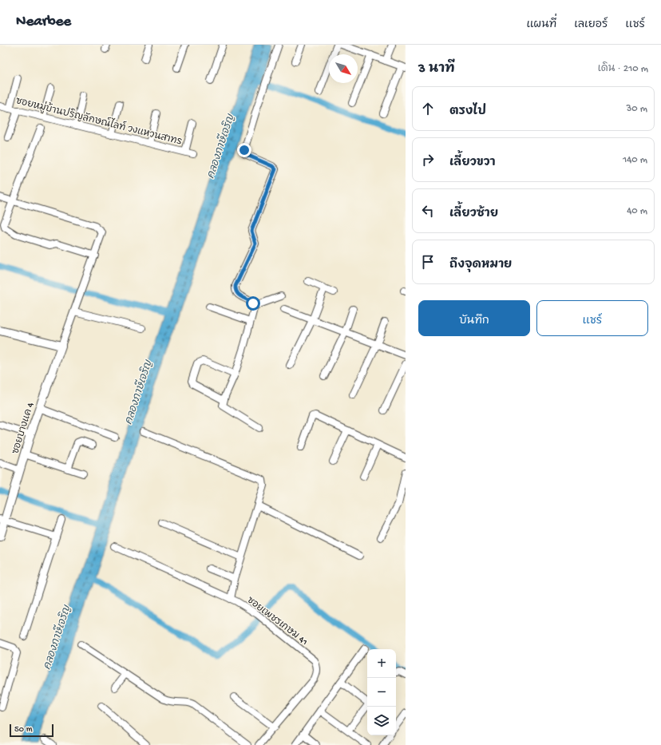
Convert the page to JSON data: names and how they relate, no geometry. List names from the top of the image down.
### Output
{
  "streets": {
    "street": ["ซอยหมู่บ้านปริญลักษณ์ไลท์ วงแหวนสาทร", "ซอยบางแค 4", "ซอยเพชรเกษม 41"]
  },
  "water": ["คลองภาษีเจริญ"],
  "scale_bar": "50 m",
  "north": "bottom right",
  "page": {
    "header": "Nearbee",
    "nav": ["แผนที่", "เลเยอร์", "แชร์"],
    "heading": ["3 นาที", "เดิน · 210 m"],
    "list": [
      ["ตรงไป", "30 m"],
      ["เลี้ยวขวา", "140 m"],
      ["เลี้ยวซ้าย", "40 m"],
      "ถึงจุดหมาย"
    ],
    "buttons": ["บันทึก", "แชร์"],
    "map_buttons": ["+", "−"],
    "scale": "50 m"
  }
}
